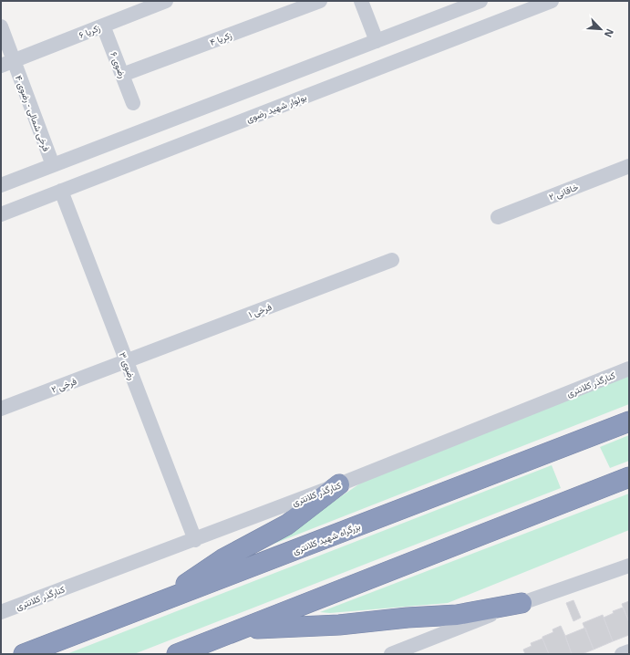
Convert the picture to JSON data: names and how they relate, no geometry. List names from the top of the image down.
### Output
{
  "streets": {
    "highway": ["بزرگراه شهید کلانتری"],
    "street": [
      "زکریا ۶",
      "زکریا ۴",
      "رضوی ۶",
      "بولوار شهید رضوی",
      "فرخی شمالی - رضوی ۴",
      "خاقانی ۲",
      "فرخی ۱",
      "رضوی ۳",
      "کنارگذر کلانتری",
      "فرخی ۲"
    ]
  },
  "crossings": [
    ["زکریا ۶", "رضوی ۶"],
    ["زکریا ۶", "فرخی شمالی - رضوی ۴"],
    ["زکریا ۴", "رضوی ۶"],
    ["بولوار شهید رضوی", "رضوی ۳"],
    ["فرخی ۱", "رضوی ۳"],
    ["فرخی ۱", "فرخی ۲"],
    ["رضوی ۳", "کنارگذر کلانتری"],
    ["رضوی ۳", "فرخی ۲"]
  ],
  "north": "bottom right"
}
